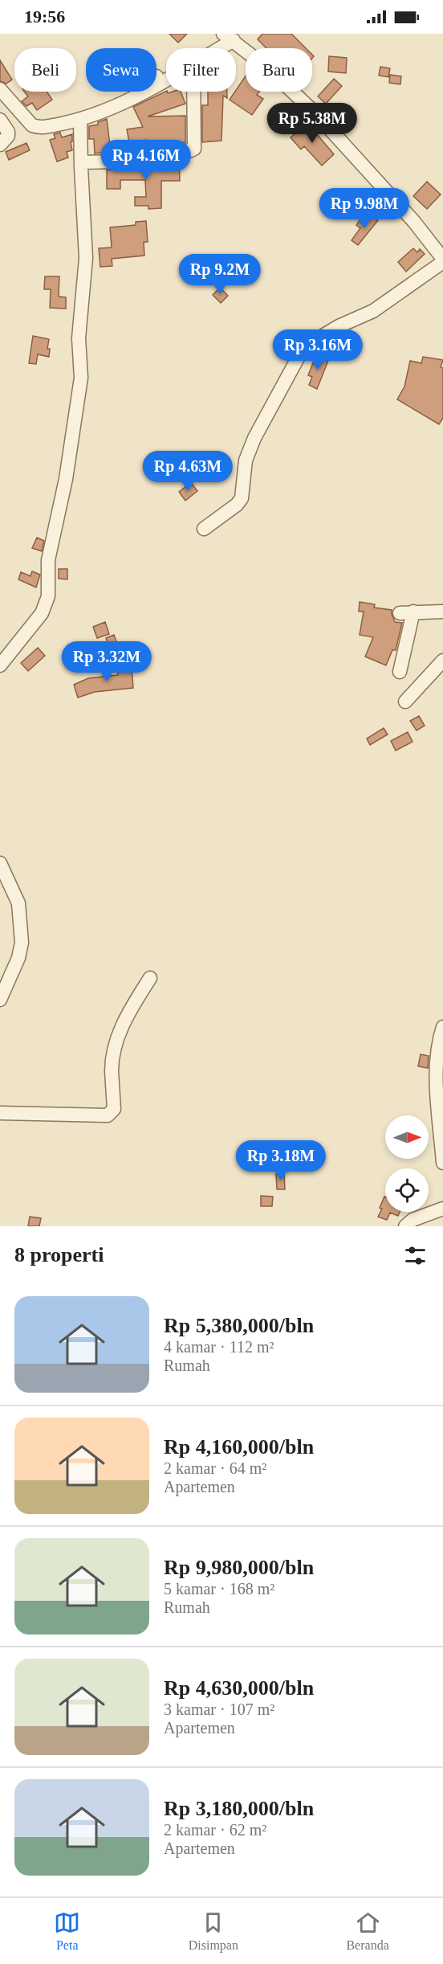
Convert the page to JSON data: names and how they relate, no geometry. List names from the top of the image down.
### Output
{
  "north": "right",
  "page": {
    "status": "19:56",
    "chip": [
      "Beli",
      "Sewa",
      "Filter",
      "Baru"
    ],
    "price": [
      "Rp 5.38M",
      "Rp 4.16M",
      "Rp 9.98M",
      "Rp 9.2M",
      "Rp 3.16M",
      "Rp 4.63M",
      "Rp 3.32M",
      "Rp 3.18M"
    ],
    "heading": "8 properti",
    "list": [
      {
        "name": "Rp 5,380,000/bln",
        "note": "4 kamar · 112 m² · Rumah"
      },
      {
        "name": "Rp 4,160,000/bln",
        "note": "2 kamar · 64 m² · Apartemen"
      },
      {
        "name": "Rp 9,980,000/bln",
        "note": "5 kamar · 168 m² · Rumah"
      },
      {
        "name": "Rp 4,630,000/bln",
        "note": "3 kamar · 107 m² · Apartemen"
      },
      {
        "name": "Rp 3,180,000/bln",
        "note": "2 kamar · 62 m² · Apartemen"
      }
    ],
    "tabs": ["Peta", "Disimpan", "Beranda"]
  }
}
